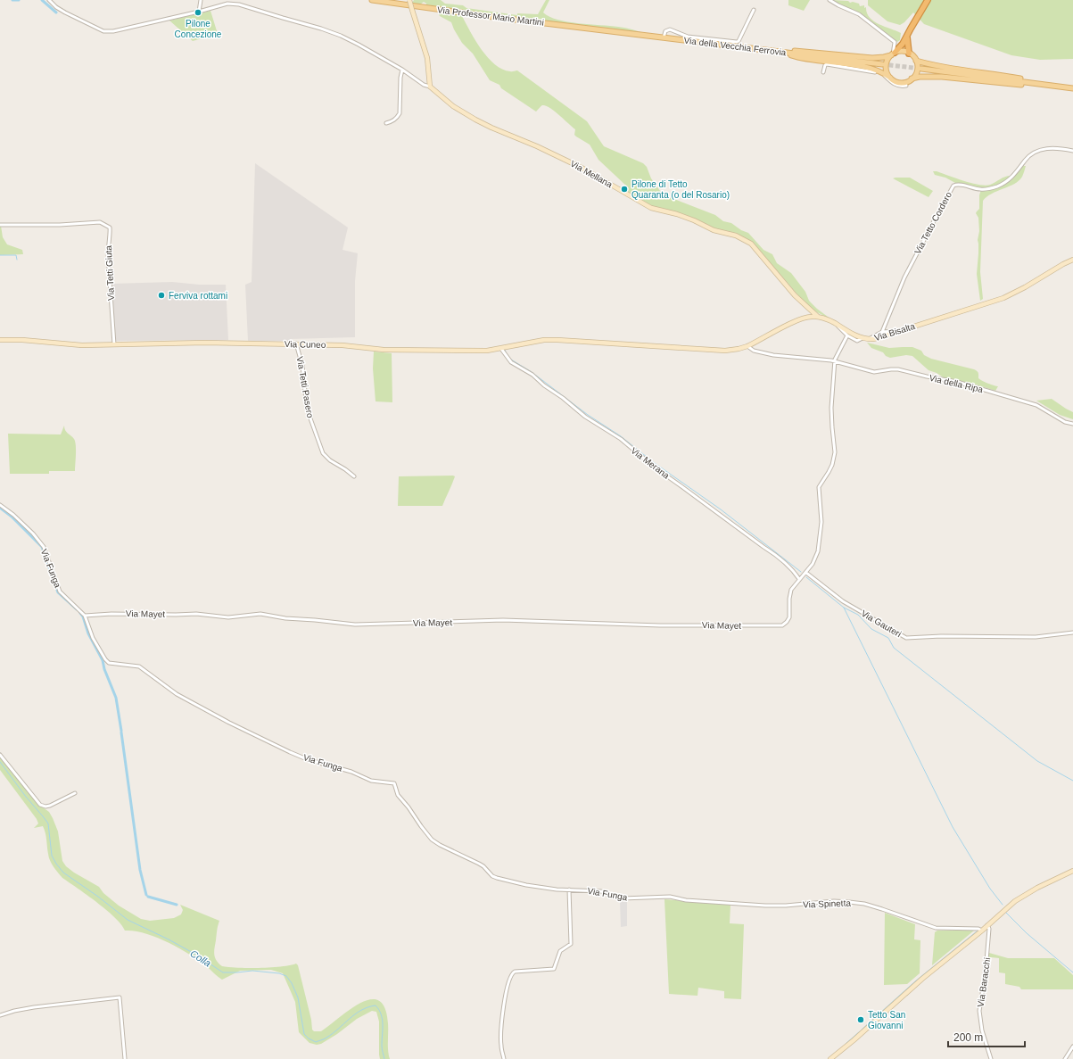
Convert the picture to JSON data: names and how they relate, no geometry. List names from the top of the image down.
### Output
{
  "streets": {
    "main road": ["Via Professor Mario Martini", "Via della Vecchia Ferrovia"],
    "street": [
      "Via Mellana",
      "Via Tetto Cordero",
      "Via Tetti Giuta",
      "Via Bisalta",
      "Via Cuneo",
      "Via della Ripa",
      "Via Tetti Pasero",
      "Via Merana",
      "Via Funga",
      "Via Mayet",
      "Via Gauteri",
      "Via Spinetta",
      "Via Baracchi"
    ]
  },
  "crossings": [
    ["Via Professor Mario Martini", "Via della Vecchia Ferrovia"],
    ["Via Mellana", "Via Bisalta"],
    ["Via Tetti Giuta", "Via Cuneo"],
    ["Via Bisalta", "Via Cuneo"],
    ["Via Bisalta", "Via della Ripa"],
    ["Via Cuneo", "Via Tetti Pasero"],
    ["Via Cuneo", "Via Merana"],
    ["Via Merana", "Via Mayet"],
    ["Via Funga", "Via Mayet"],
    ["Via Funga", "Via Spinetta"]
  ],
  "water": ["Colla"],
  "places": [
    "Pilone Concezione",
    "Pilone di Tetto Quaranta (o del Rosario)",
    "Ferviva rottami",
    "Tetto San Giovanni"
  ],
  "scale_bar": "200 m"
}
